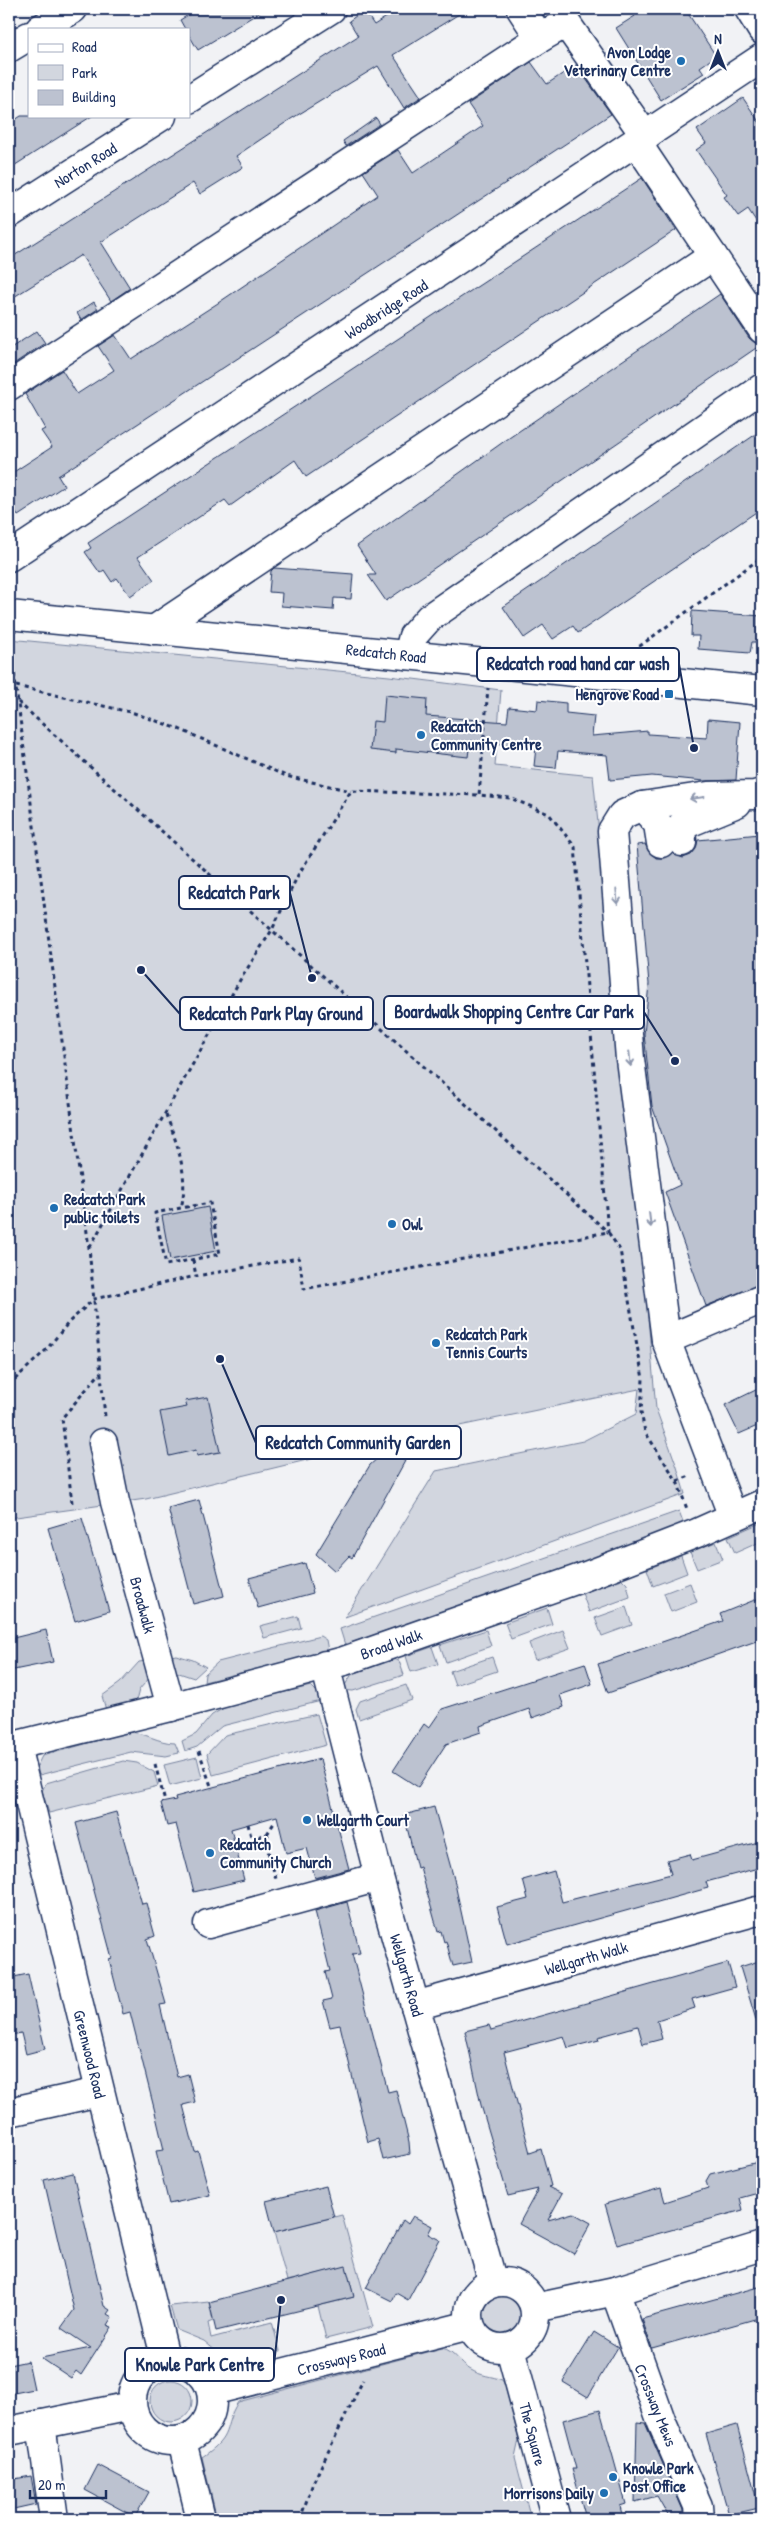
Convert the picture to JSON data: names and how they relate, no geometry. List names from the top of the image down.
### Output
{
  "streets": {
    "main road": [
      "Norton Road",
      "Woodbridge Road",
      "Redcatch Road",
      "Broadwalk",
      "Broad Walk",
      "Wellgarth Walk",
      "Wellgarth Road",
      "Greenwood Road",
      "Crossways Road",
      "Crossway Mews",
      "The Square"
    ]
  },
  "crossings": [
    ["Broadwalk", "Broad Walk"],
    ["Broad Walk", "Wellgarth Road"],
    ["Broad Walk", "Greenwood Road"],
    ["Wellgarth Walk", "Wellgarth Road"],
    ["Wellgarth Road", "Crossways Road"],
    ["Wellgarth Road", "The Square"],
    ["Greenwood Road", "Crossways Road"],
    ["Crossways Road", "The Square"]
  ],
  "places": {
    "other": [
      "Avon Lodge Veterinary Centre",
      "Redcatch Community Centre",
      "Redcatch road hand car wash",
      "Redcatch Park Play Ground",
      "Redcatch Park",
      "Boardwalk Shopping Centre Car Park",
      "Redcatch Park public toilets",
      "Owl",
      "Redcatch Park Tennis Courts",
      "Redcatch Community Garden",
      "Wellgarth Court",
      "Redcatch Community Church",
      "Knowle Park Centre",
      "Knowle Park Post Office",
      "Morrisons Daily"
    ],
    "transit": ["Hengrove Road"]
  },
  "legend": ["Road", "Park", "Building"],
  "scale_bar": "20 m",
  "north": "top"
}
